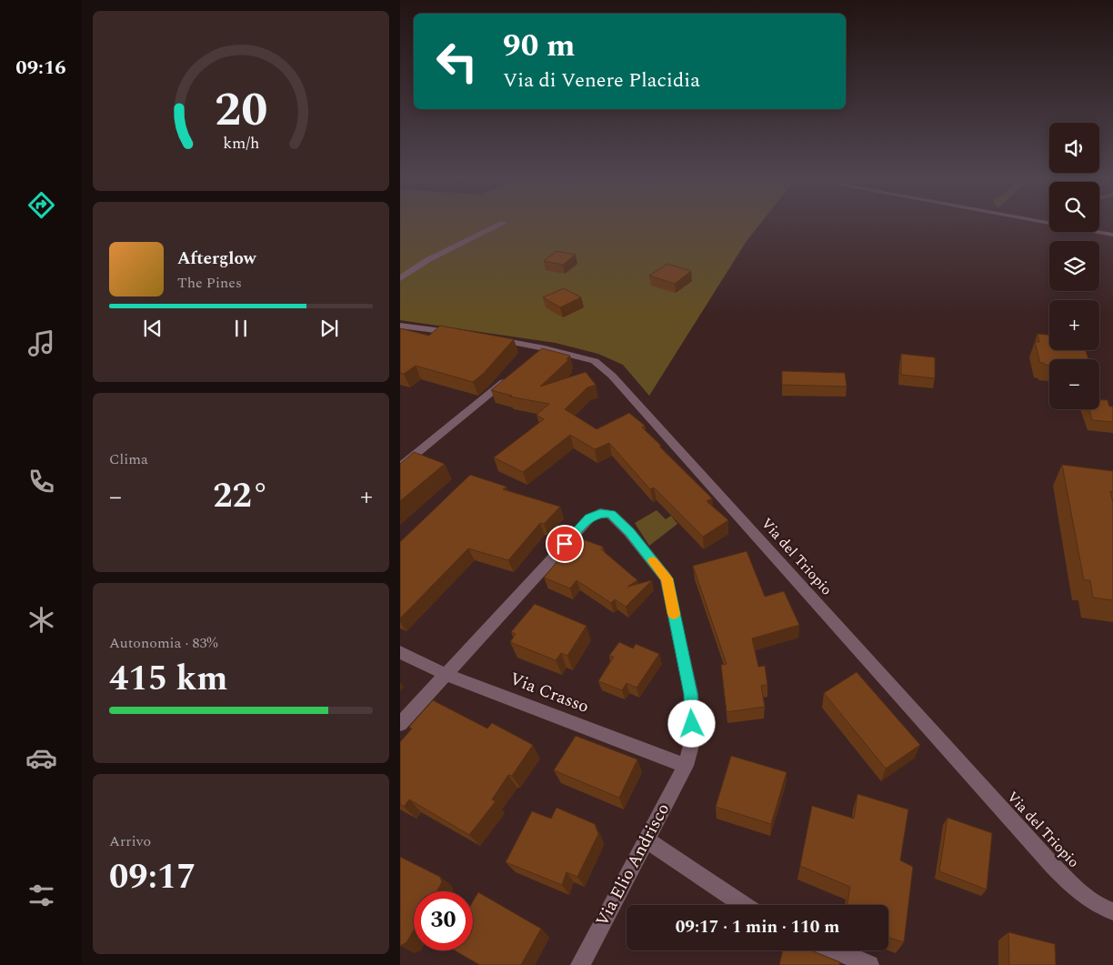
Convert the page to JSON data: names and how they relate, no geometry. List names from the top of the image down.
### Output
{
  "streets": {
    "street": ["Via del Triopio", "Via Crasso", "Via Elio Andrisco"]
  },
  "crossings": [
    ["Via Crasso", "Via Elio Andrisco"]
  ],
  "page": {
    "tabs": "09:16",
    "turn": ["90 m", "Via di Venere Placidia"],
    "map_buttons": ["+", "−"],
    "song": ["Afterglow", "The Pines"],
    "tile": [
      "Clima",
      ["Autonomia · 83%", "415 km"],
      ["Arrivo", "09:17"]
    ],
    "heat": ["−", "22°", "+"],
    "limit": "30",
    "trip": "09:17 · 1 min · 110 m",
    "gauge": ["20", "km/h"]
  }
}
